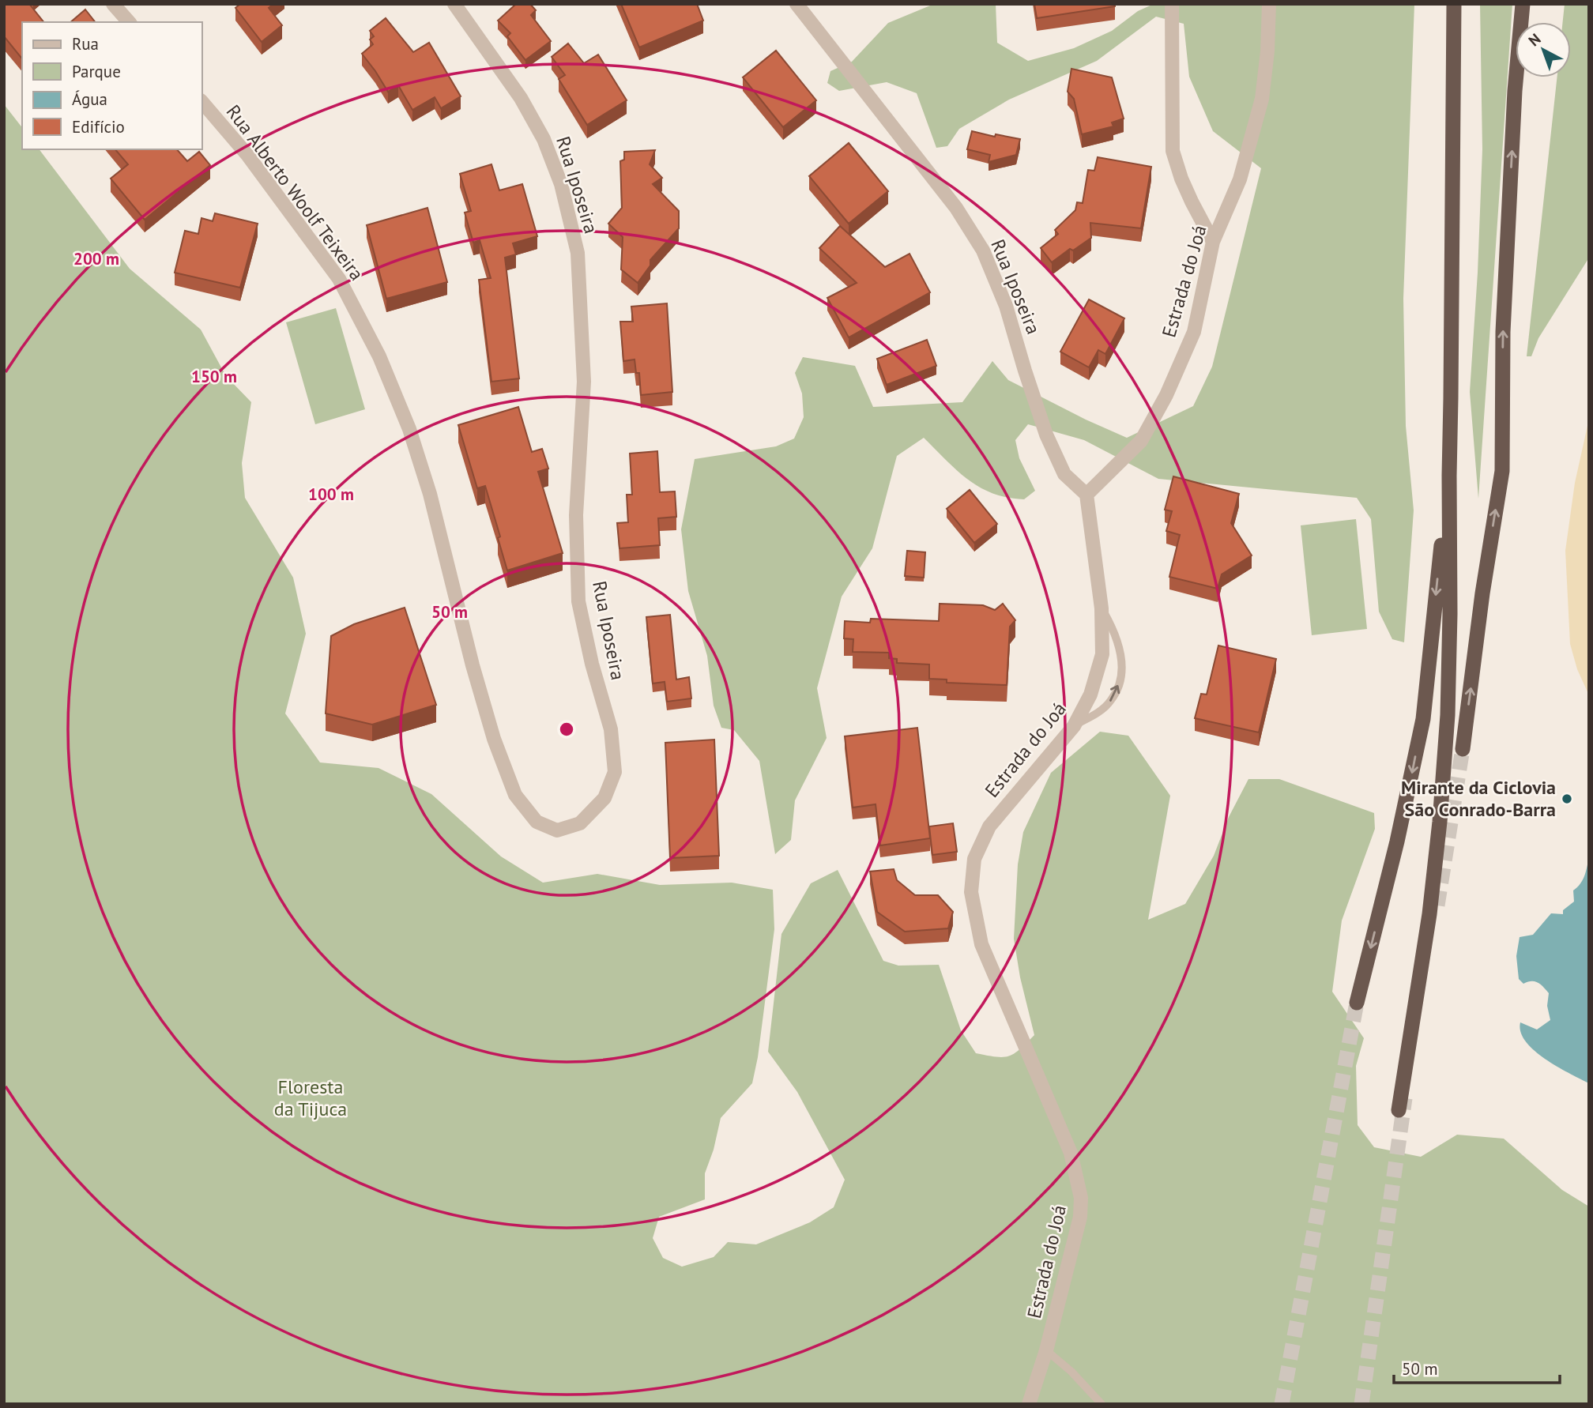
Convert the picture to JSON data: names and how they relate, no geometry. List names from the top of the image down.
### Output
{
  "streets": {
    "street": ["Rua Iposeira", "Rua Alberto Woolf Teixeira", "Estrada do Joá"]
  },
  "crossings": [
    ["Rua Iposeira", "Rua Alberto Woolf Teixeira"],
    ["Rua Iposeira", "Estrada do Joá"]
  ],
  "parks": ["Floresta da Tijuca"],
  "places": ["Mirante da Ciclovia São Conrado-Barra"],
  "legend": [
    "Rua",
    "Parque",
    "Água",
    "Edifício"
  ],
  "scale_bar": "50 m",
  "north": "top left",
  "rings": [
    "200 m",
    "150 m",
    "100 m",
    "50 m"
  ]
}
